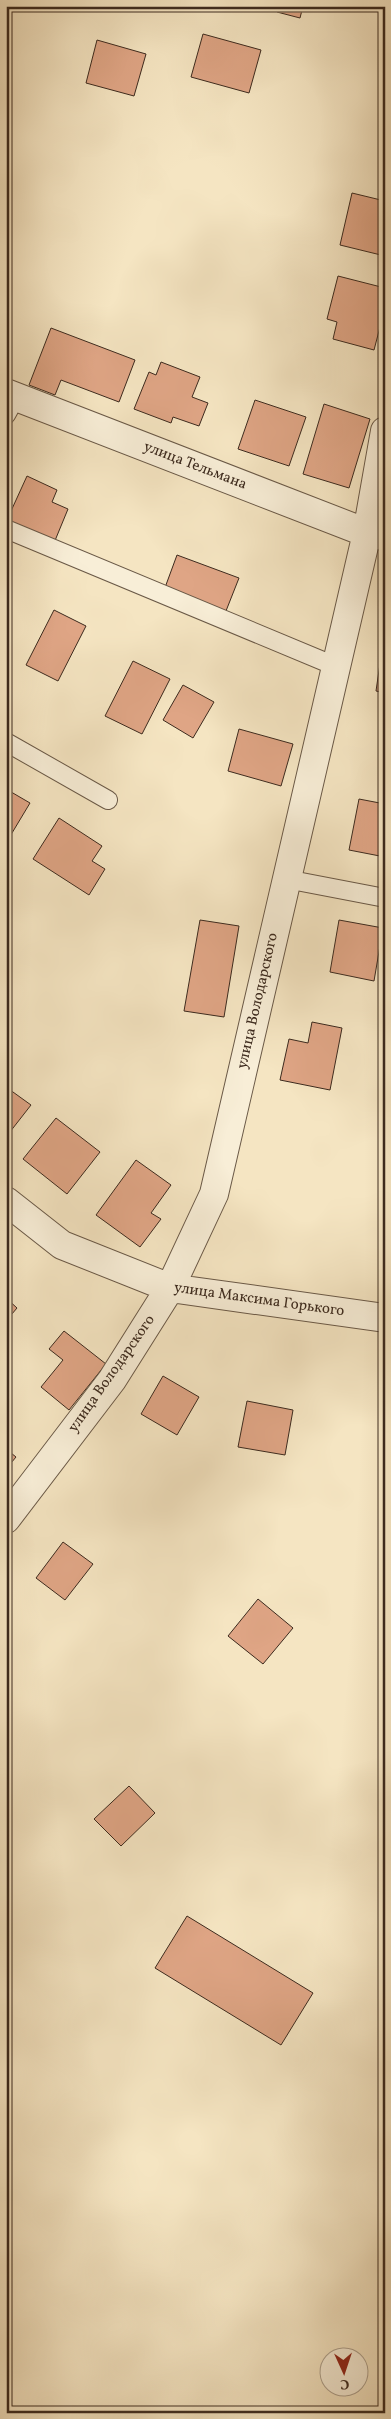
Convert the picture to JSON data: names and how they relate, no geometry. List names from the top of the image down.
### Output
{
  "streets": {
    "street": ["улица Тельмана", "улица Володарского", "улица Максима Горького"]
  },
  "crossings": [
    ["улица Тельмана", "улица Володарского"],
    ["улица Володарского", "улица Максима Горького"]
  ],
  "north": "bottom"
}
